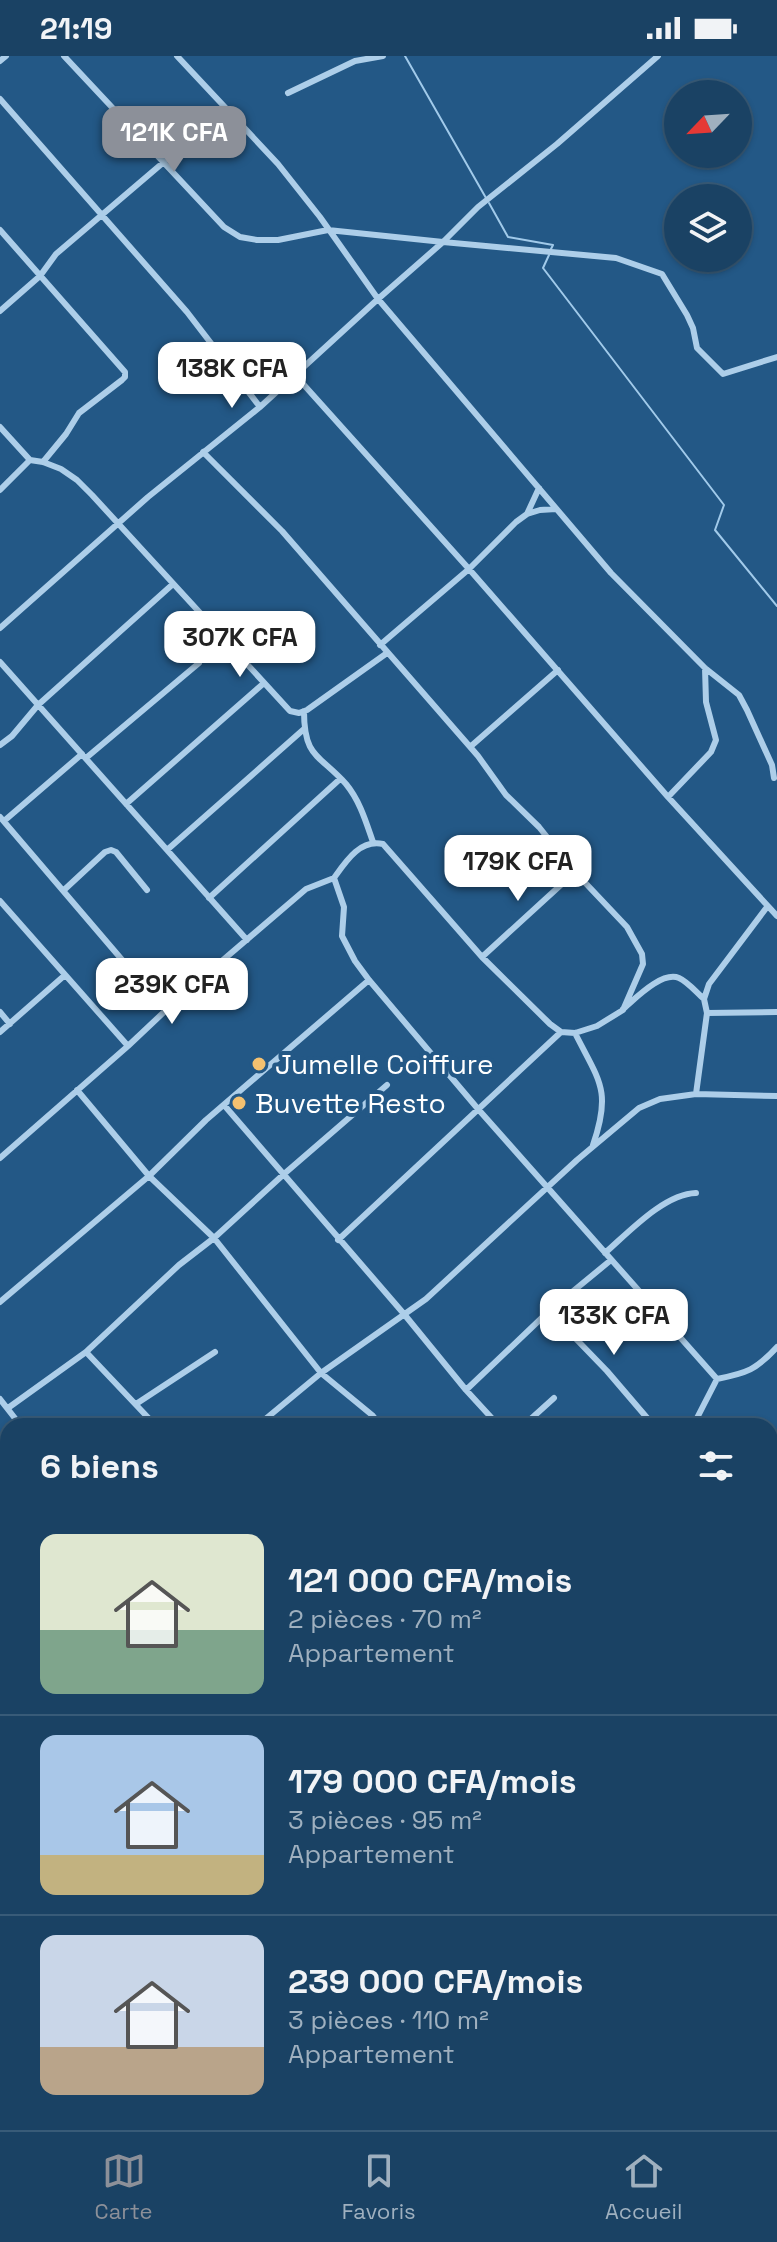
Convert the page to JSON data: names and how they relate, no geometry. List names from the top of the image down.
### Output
{
  "places": ["Jumelle Coiffure", "Buvette Resto"],
  "north": "bottom left",
  "page": {
    "status": "21:19",
    "price": [
      "121K CFA",
      "138K CFA",
      "307K CFA",
      "179K CFA",
      "239K CFA",
      "133K CFA"
    ],
    "heading": "6 biens",
    "list": [
      {
        "name": "121 000 CFA/mois",
        "note": "2 pièces · 70 m² · Appartement"
      },
      {
        "name": "179 000 CFA/mois",
        "note": "3 pièces · 95 m² · Appartement"
      },
      {
        "name": "239 000 CFA/mois",
        "note": "3 pièces · 110 m² · Appartement"
      }
    ],
    "tabs": ["Carte", "Favoris", "Accueil"]
  }
}
